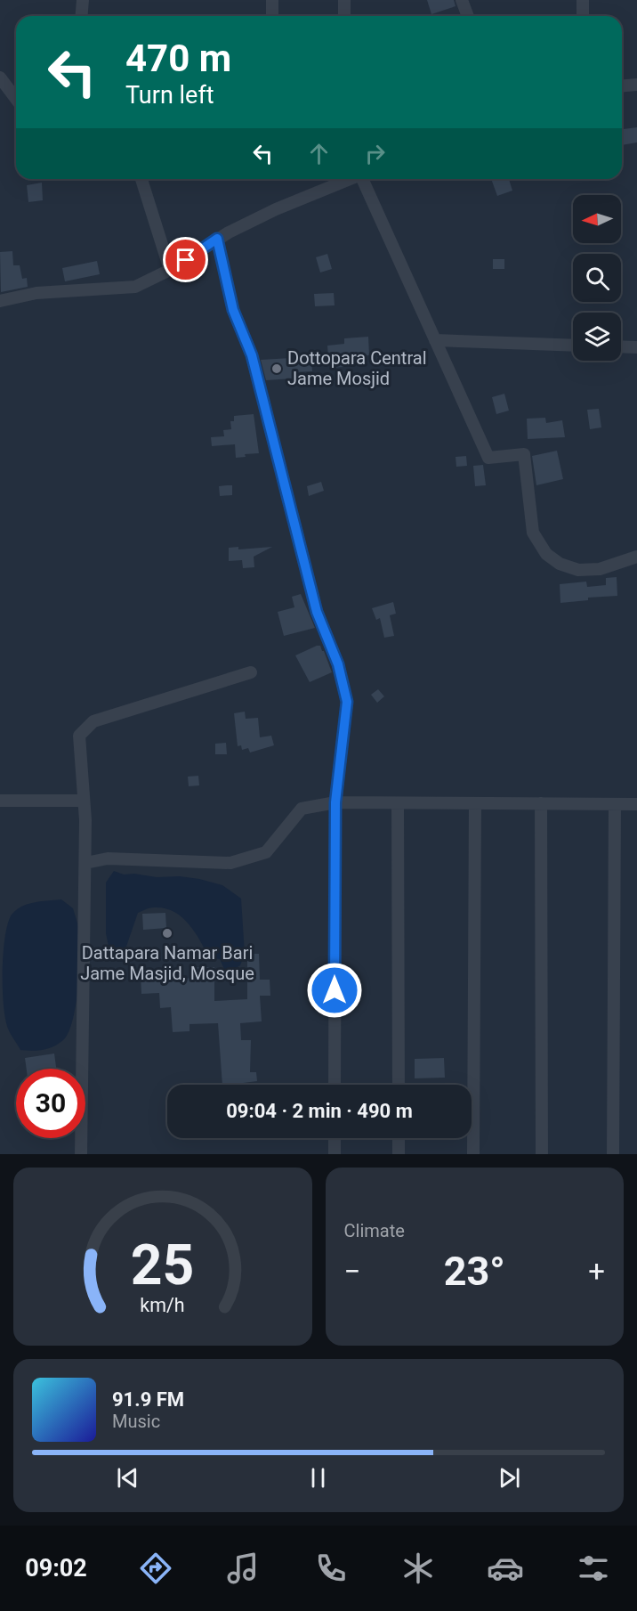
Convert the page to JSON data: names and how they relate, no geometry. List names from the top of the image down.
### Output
{
  "places": ["Dottopara Central Jame Mosjid", "Dattapara Namar Bari Jame Masjid, Mosque"],
  "north": "left",
  "page": {
    "turn": ["470 m", "Turn left"],
    "limit": "30",
    "trip": "09:04 · 2 min · 490 m",
    "tile": "Climate",
    "heat": ["−", "23°", "+"],
    "song": ["91.9 FM", "Music"],
    "tabs": "09:02",
    "gauge": ["25", "km/h"]
  }
}
